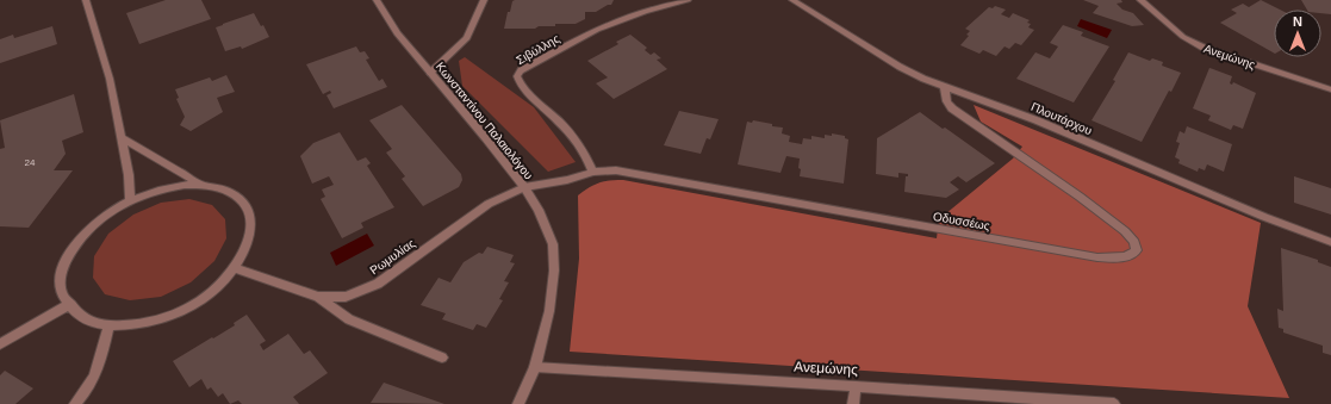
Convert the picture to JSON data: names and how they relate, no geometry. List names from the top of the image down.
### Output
{
  "streets": {
    "street": [
      "Σιβύλλης",
      "Ανεμώνης",
      "Πλουτάρχου",
      "Κωνσταντίνου Παλαιολόγου",
      "Οδυσσέως",
      "Ρωμυλίας"
    ]
  },
  "crossings": [
    ["Σιβύλλης", "Οδυσσέως"],
    ["Ανεμώνης", "Κωνσταντίνου Παλαιολόγου"],
    ["Πλουτάρχου", "Οδυσσέως"],
    ["Κωνσταντίνου Παλαιολόγου", "Οδυσσέως"],
    ["Κωνσταντίνου Παλαιολόγου", "Ρωμυλίας"],
    ["Οδυσσέως", "Ρωμυλίας"]
  ],
  "house_numbers": ["24"],
  "north": "top"
}
